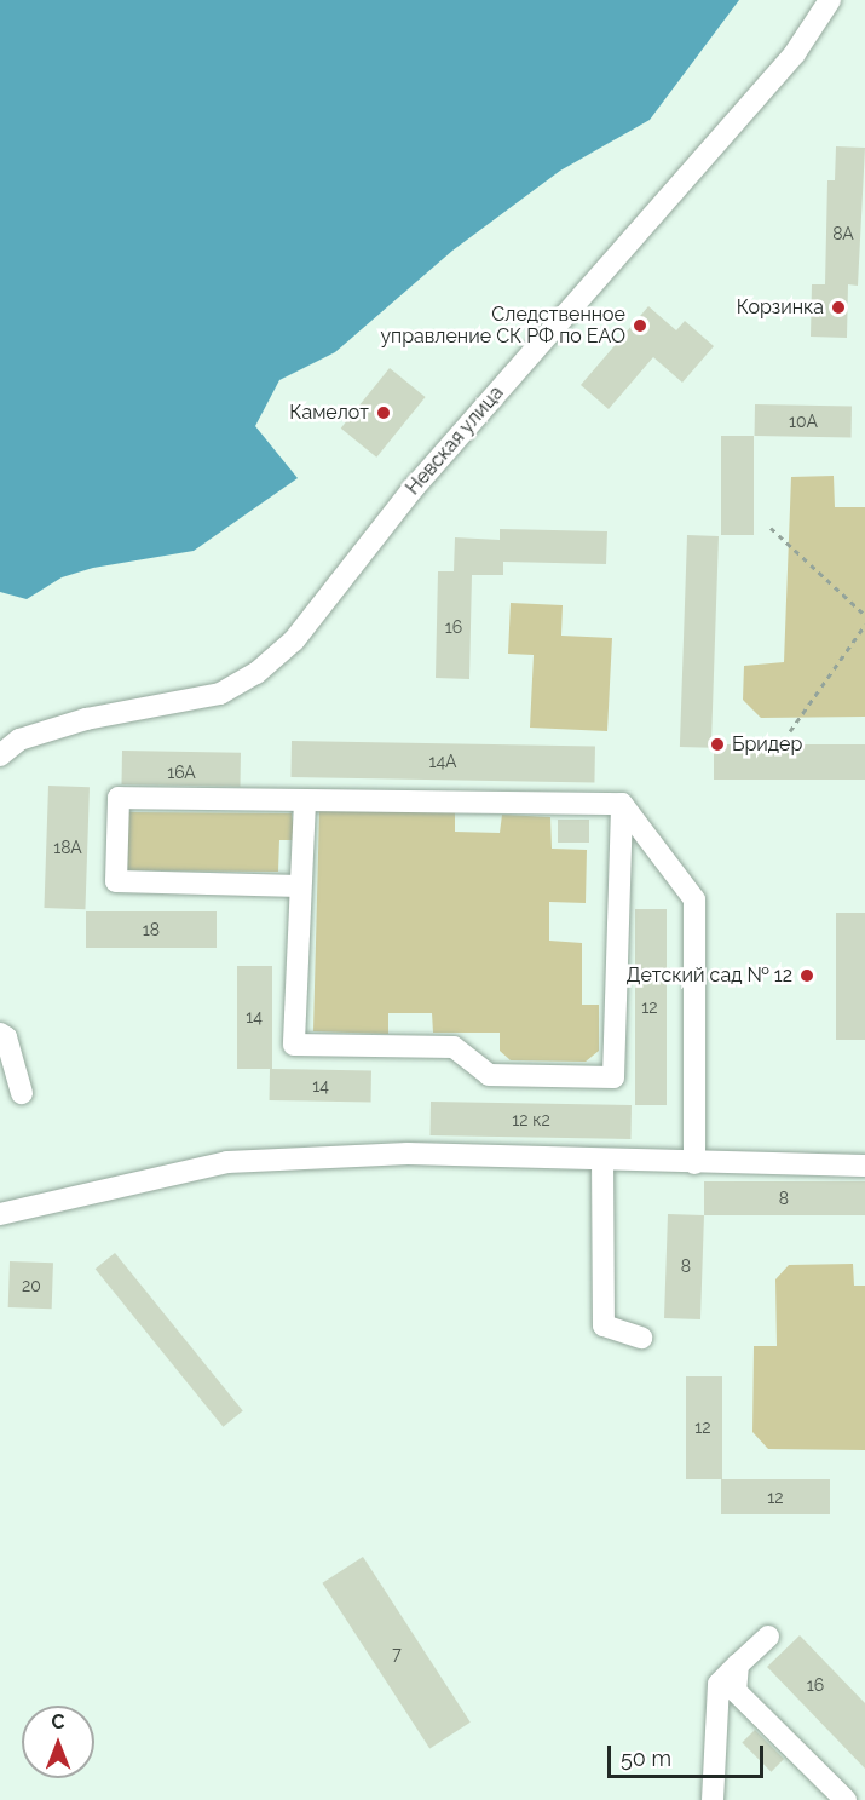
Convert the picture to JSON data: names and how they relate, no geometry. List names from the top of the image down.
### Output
{
  "streets": {
    "street": ["Невская улица"]
  },
  "places": [
    "Корзинка",
    "Следственное управление СК РФ по ЕАО",
    "Камелот",
    "Бридер",
    "Детский сад № 12"
  ],
  "house_numbers": [
    "8А",
    "10А",
    "16",
    "14А",
    "16А",
    "18А",
    "18",
    "12",
    "14",
    "14",
    "12 к2",
    "8",
    "8",
    "20",
    "12",
    "12",
    "7",
    "16"
  ],
  "scale_bar": "50 m",
  "north": "top"
}
